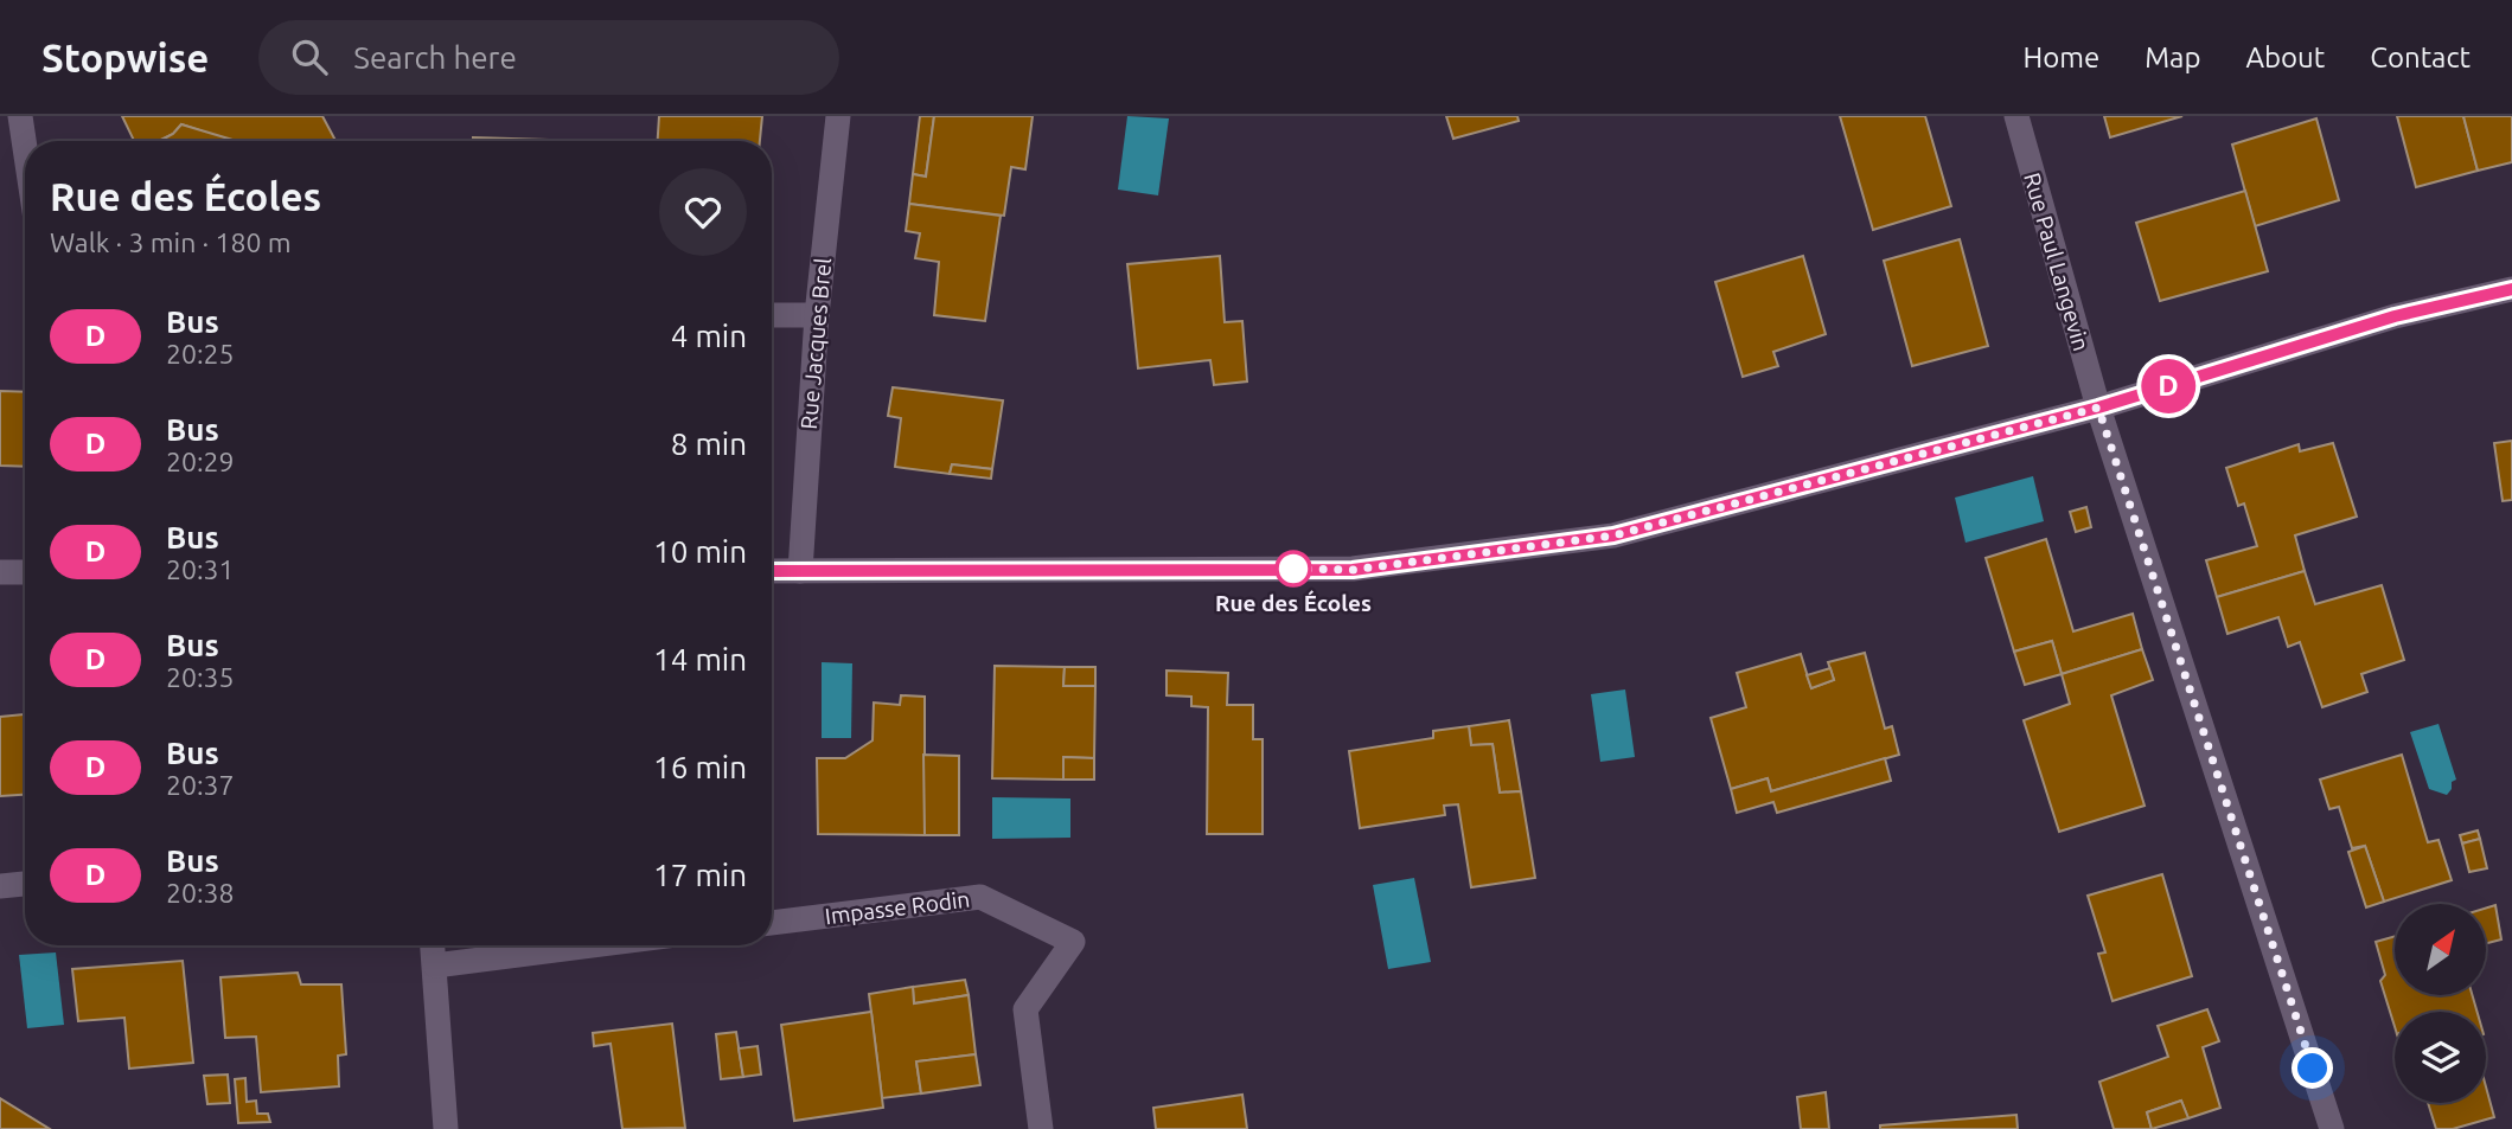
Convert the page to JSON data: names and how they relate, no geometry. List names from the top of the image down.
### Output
{
  "streets": {
    "street": ["Rue Paul Langevin", "Rue Jacques Brel", "Impasse Rodin"]
  },
  "places": ["Rue des Écoles"],
  "lines": ["bus line D"],
  "north": "top right",
  "page": {
    "header": "Stopwise",
    "search": "Search here",
    "nav": [
      "Home",
      "Map",
      "About",
      "Contact"
    ],
    "on_map": "D",
    "heading": ["Rue des Écoles", "Walk · 3 min · 180 m"],
    "list": [
      {
        "mark": "D",
        "name": "Bus",
        "note": "20:25",
        "value": "4 min"
      },
      {
        "mark": "D",
        "name": "Bus",
        "note": "20:29",
        "value": "8 min"
      },
      {
        "mark": "D",
        "name": "Bus",
        "note": "20:31",
        "value": "10 min"
      },
      {
        "mark": "D",
        "name": "Bus",
        "note": "20:35",
        "value": "14 min"
      },
      {
        "mark": "D",
        "name": "Bus",
        "note": "20:37",
        "value": "16 min"
      },
      {
        "mark": "D",
        "name": "Bus",
        "note": "20:38",
        "value": "17 min"
      }
    ]
  }
}
